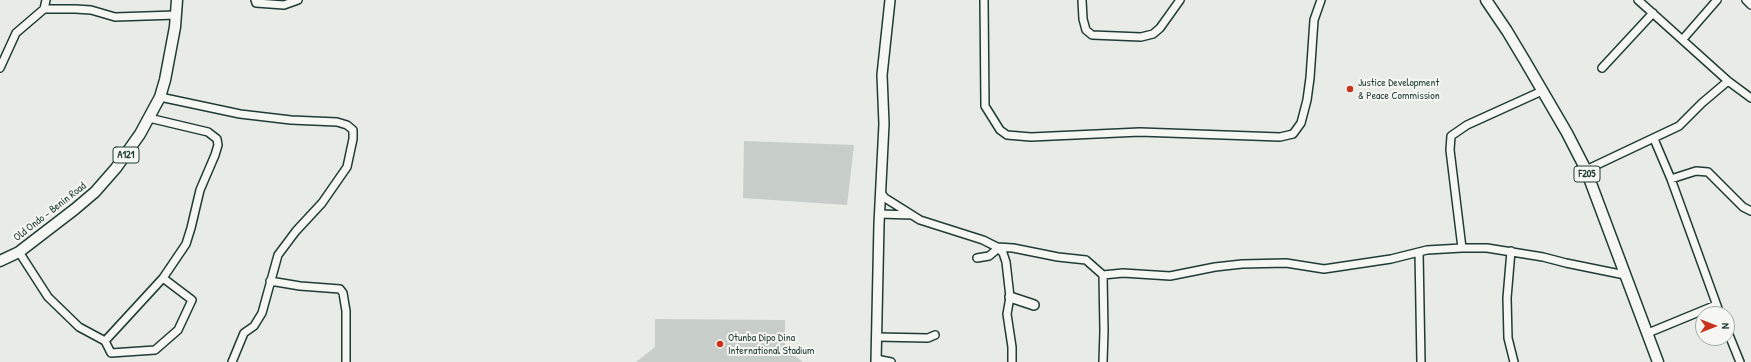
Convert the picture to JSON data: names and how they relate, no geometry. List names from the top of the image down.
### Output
{
  "streets": {
    "main road": ["A121", "F205", "Old Ondo - Benin Road"]
  },
  "places": ["Justice Development & Peace Commission", "Otunba Dipo Dina International Stadium"],
  "north": "right"
}
